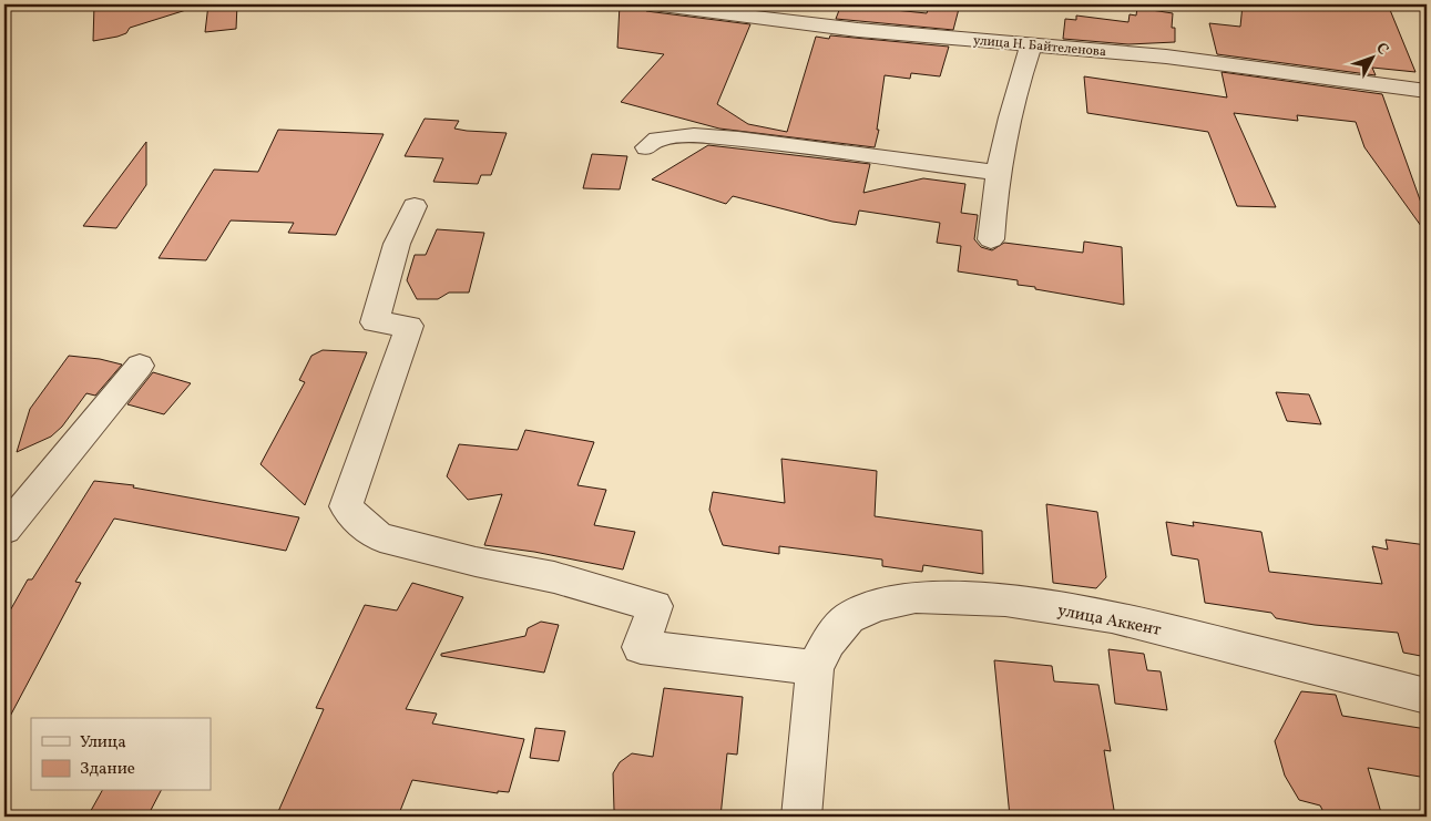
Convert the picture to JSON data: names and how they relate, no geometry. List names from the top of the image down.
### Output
{
  "streets": {
    "street": ["улица Н. Байтеленова", "улица Аккент"]
  },
  "legend": ["Улица", "Здание"],
  "north": "top right"
}
